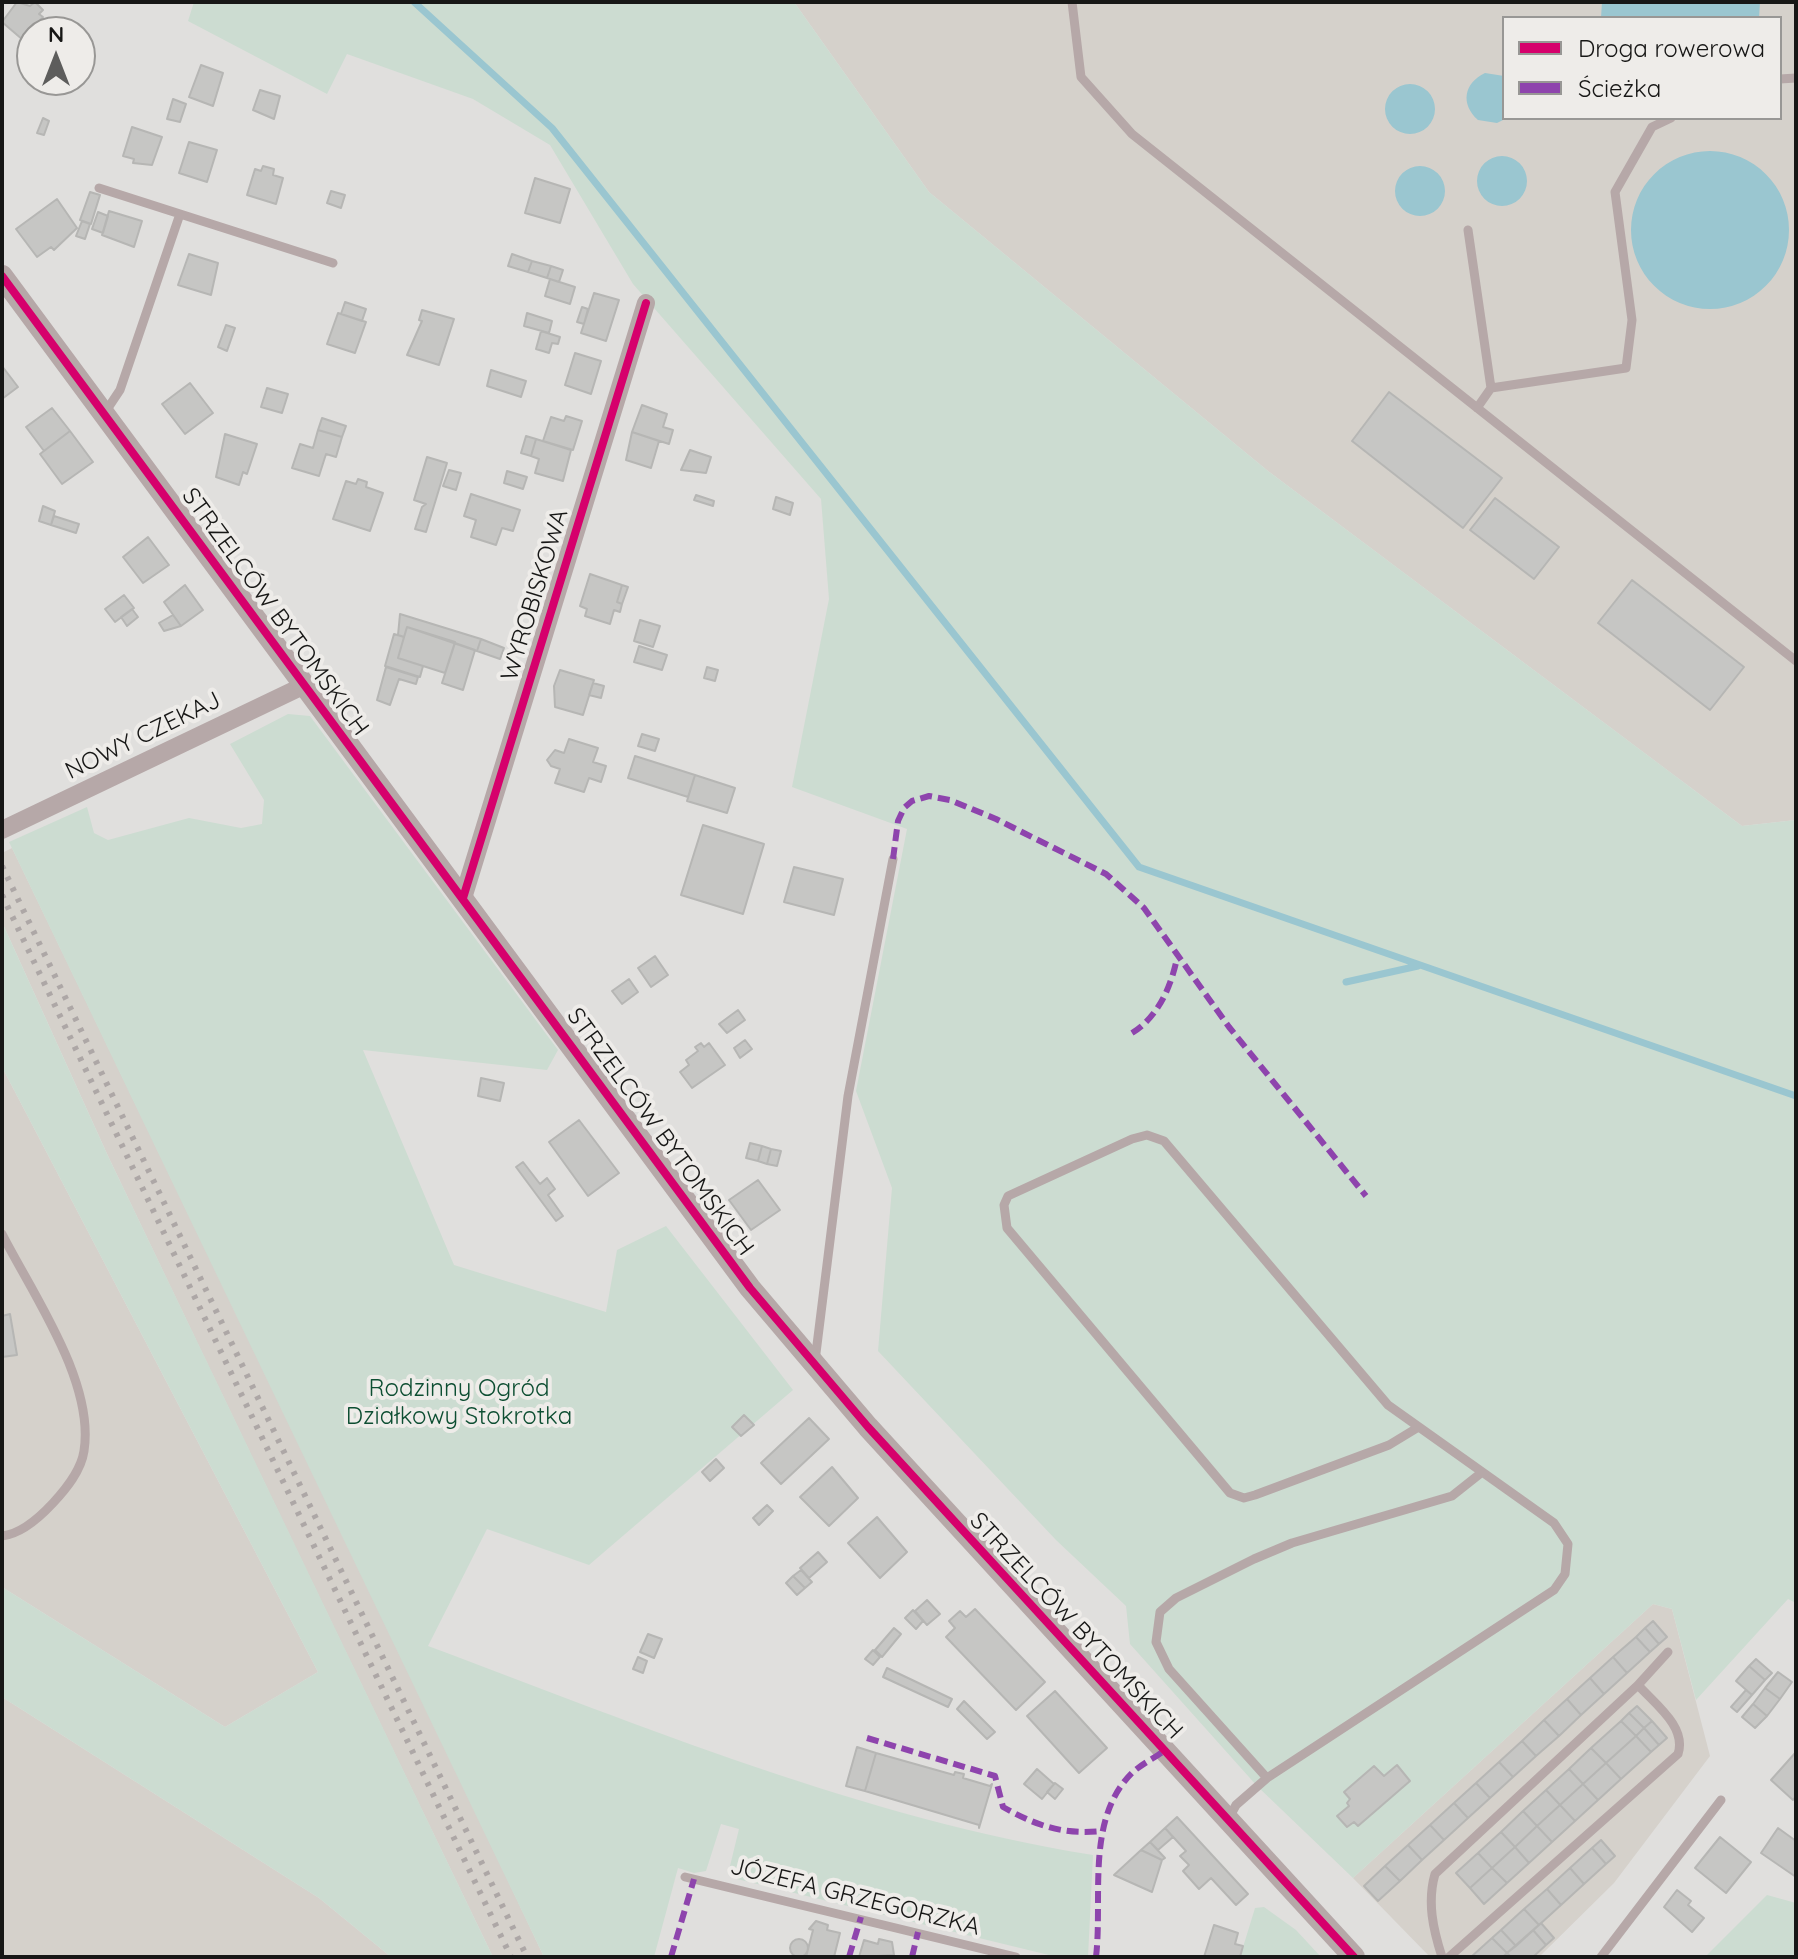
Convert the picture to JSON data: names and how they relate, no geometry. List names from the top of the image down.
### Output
{
  "streets": {
    "street": ["WYROBISKOWA", "STRZELCÓW BYTOMSKICH", "NOWY CZEKAJ"],
    "lane": ["JÓZEFA GRZEGORZKA"]
  },
  "crossings": [
    ["WYROBISKOWA", "STRZELCÓW BYTOMSKICH"],
    ["STRZELCÓW BYTOMSKICH", "NOWY CZEKAJ"]
  ],
  "parks": ["Rodzinny Ogród Działkowy Stokrotka"],
  "legend": ["Droga rowerowa", "Ścieżka"],
  "north": "top"
}
